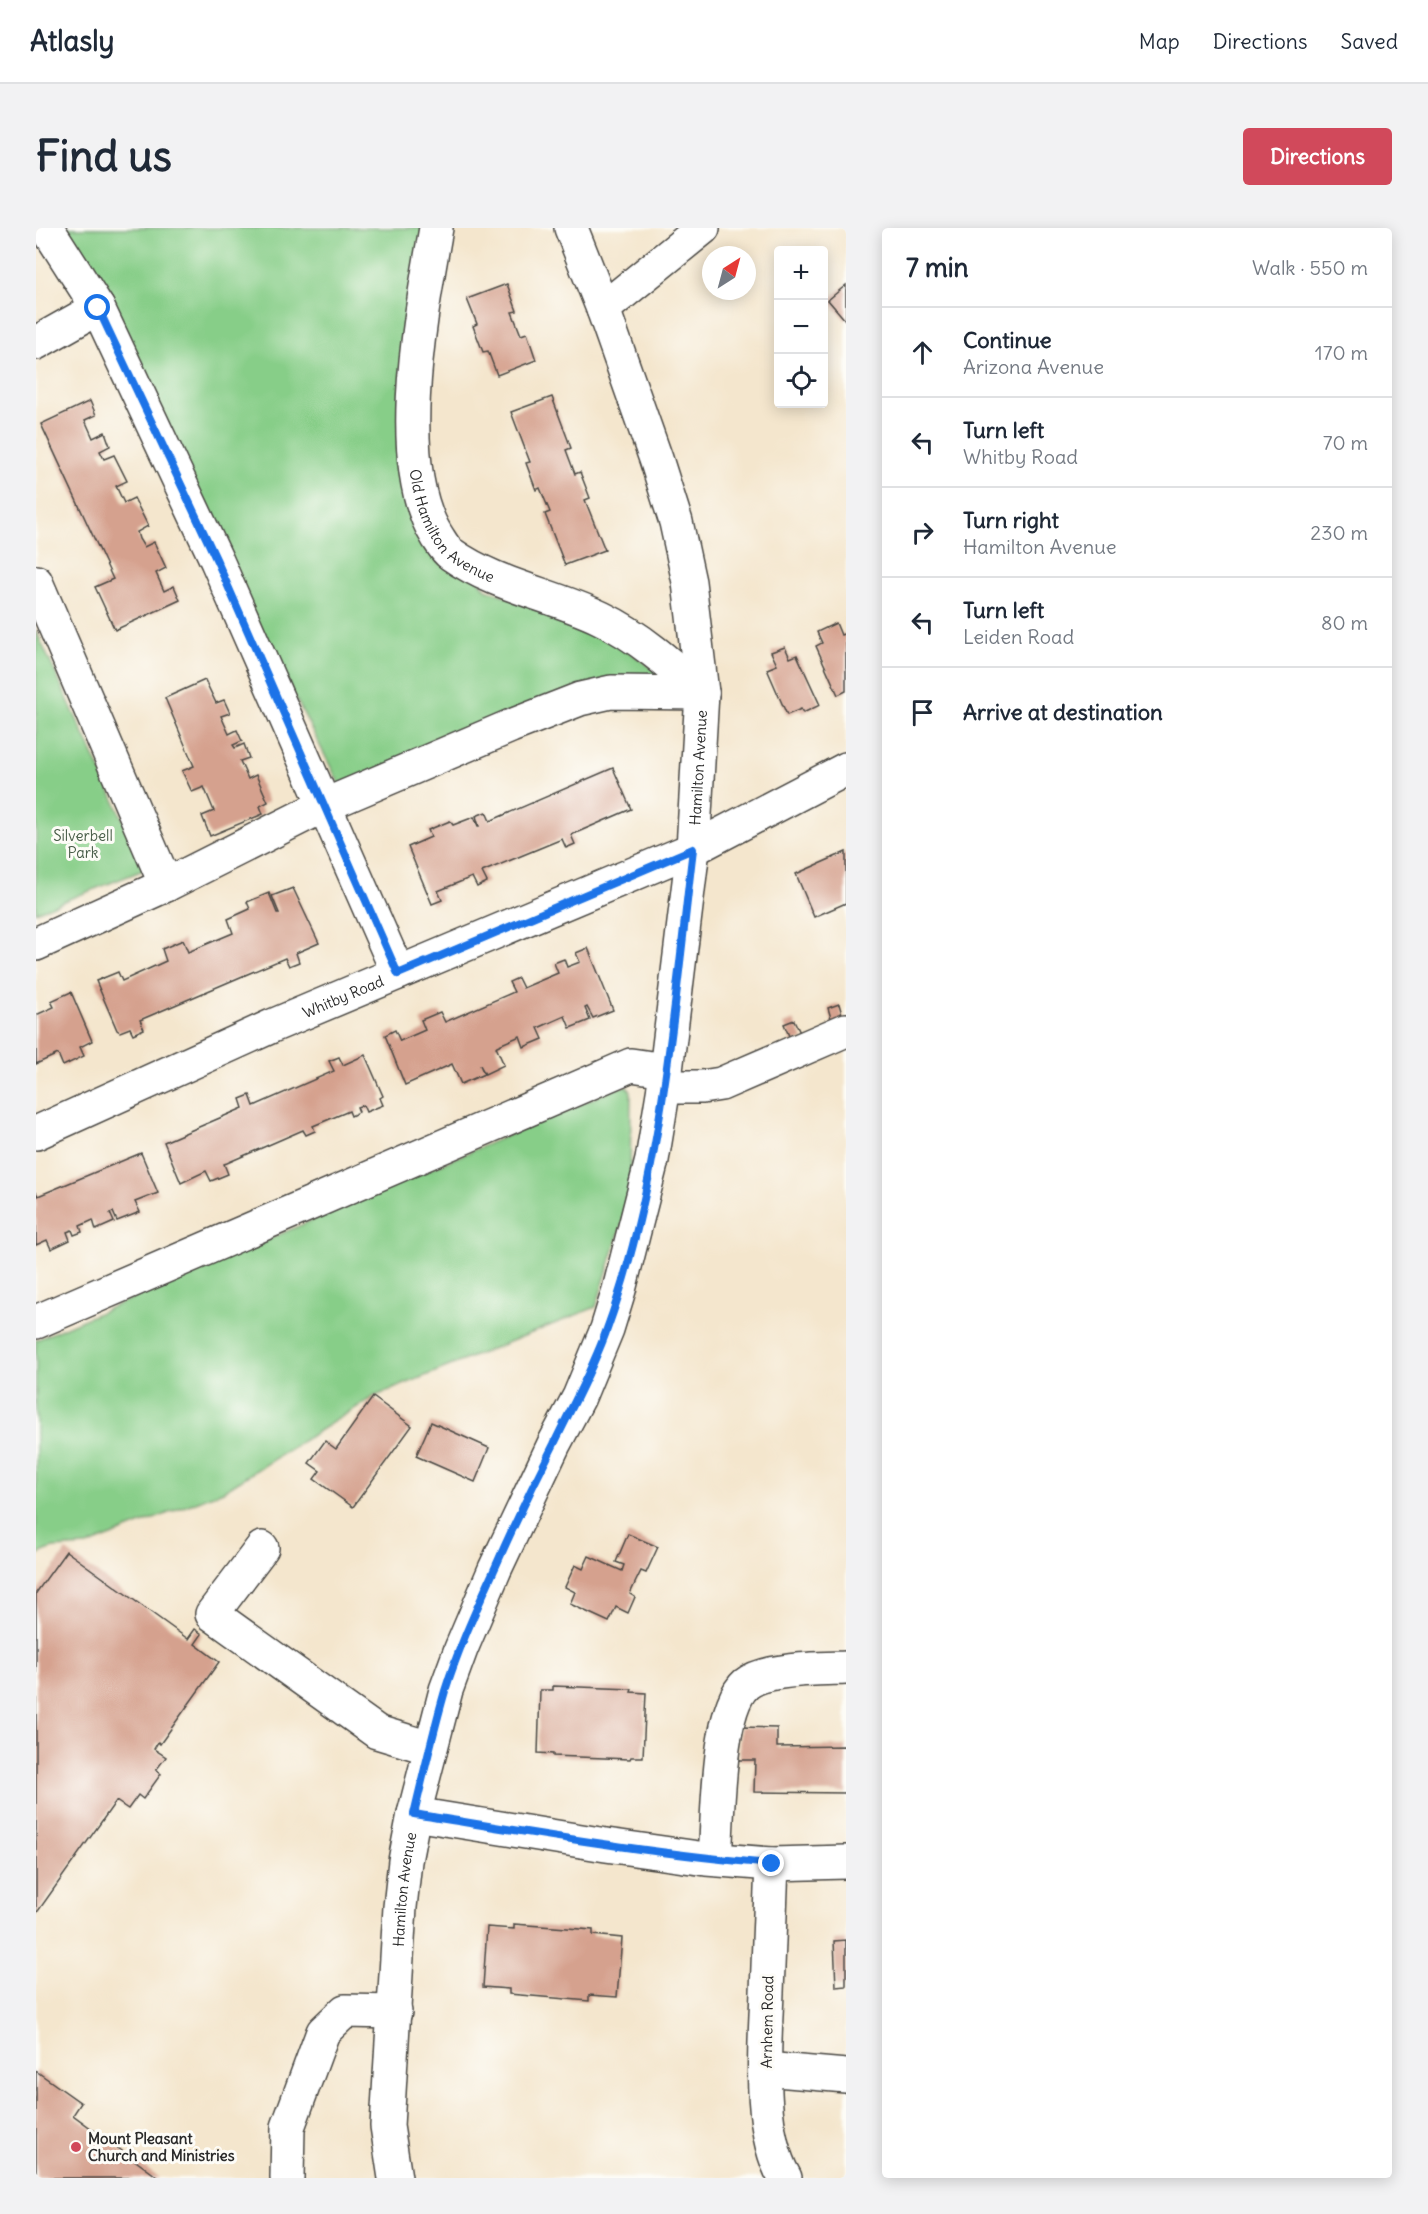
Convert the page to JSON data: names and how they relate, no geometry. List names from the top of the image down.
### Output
{
  "streets": {
    "street": [
      "Old Hamilton Avenue",
      "Hamilton Avenue",
      "Whitby Road",
      "Arnhem Road"
    ]
  },
  "crossings": [
    ["Old Hamilton Avenue", "Hamilton Avenue"],
    ["Hamilton Avenue", "Whitby Road"]
  ],
  "parks": ["Silverbell Park"],
  "places": ["Mount Pleasant Church and Ministries"],
  "north": "top right",
  "page": {
    "header": "Atlasly",
    "nav": ["Map", "Directions", "Saved"],
    "buttons": "Directions",
    "title": "Find us",
    "heading": ["7 min", "Walk · 550 m"],
    "map_buttons": ["+", "−"],
    "list": [
      ["Continue", "Arizona Avenue", "170 m"],
      ["Turn left", "Whitby Road", "70 m"],
      ["Turn right", "Hamilton Avenue", "230 m"],
      ["Turn left", "Leiden Road", "80 m"],
      "Arrive at destination"
    ]
  }
}
